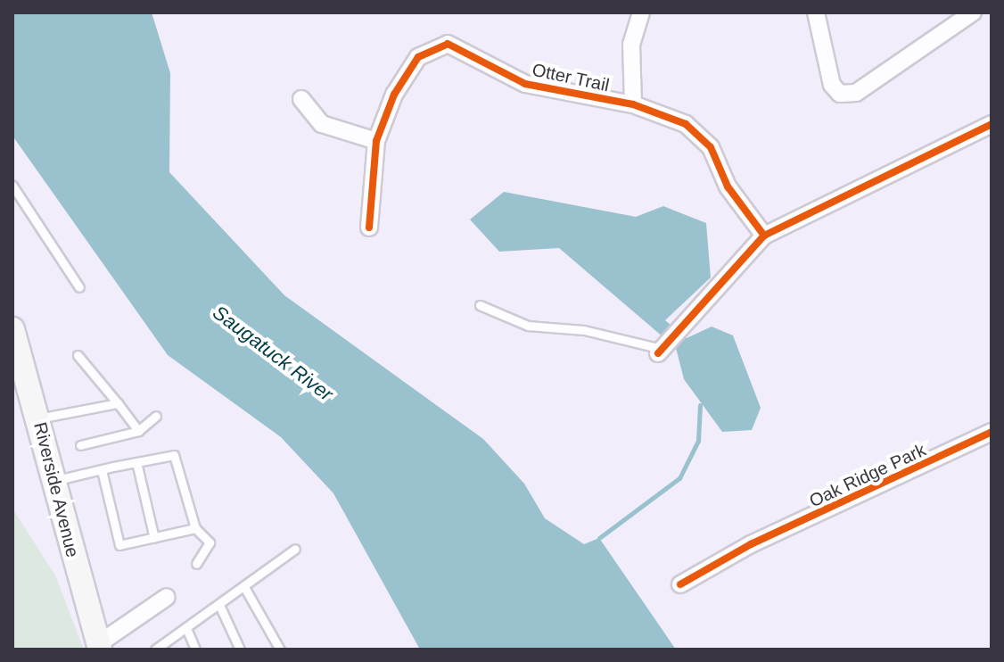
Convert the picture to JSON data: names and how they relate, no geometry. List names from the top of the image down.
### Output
{
  "streets": {
    "main road": ["Riverside Avenue"],
    "street": ["Otter Trail", "Oak Ridge Park"]
  },
  "water": ["Saugatuck River"]
}
